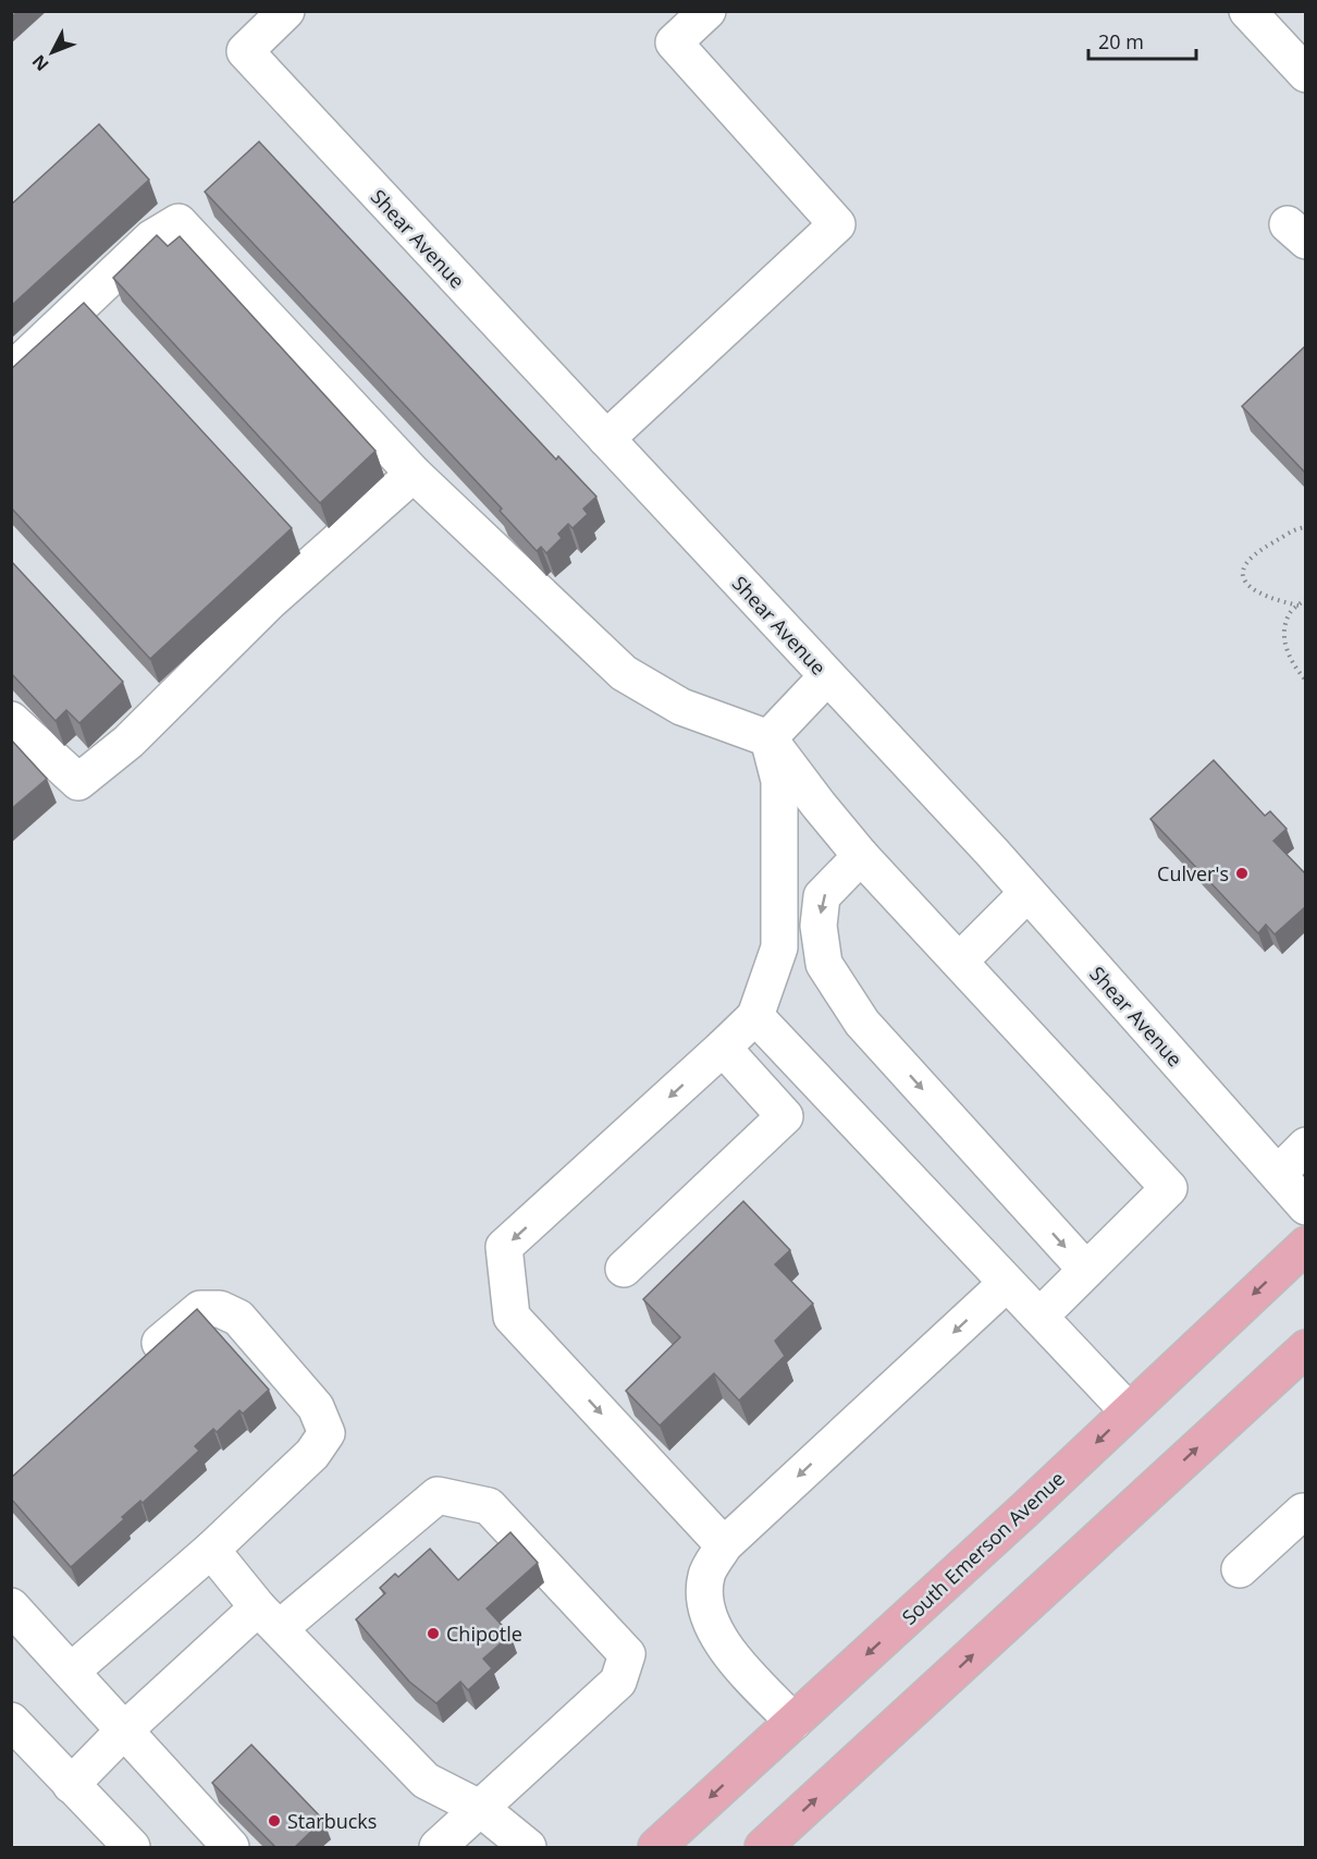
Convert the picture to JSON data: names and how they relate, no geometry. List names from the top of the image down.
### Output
{
  "streets": {
    "main road": ["South Emerson Avenue"],
    "street": ["Shear Avenue"]
  },
  "places": ["Culver's", "Chipotle", "Starbucks"],
  "scale_bar": "20 m",
  "north": "bottom left"
}
